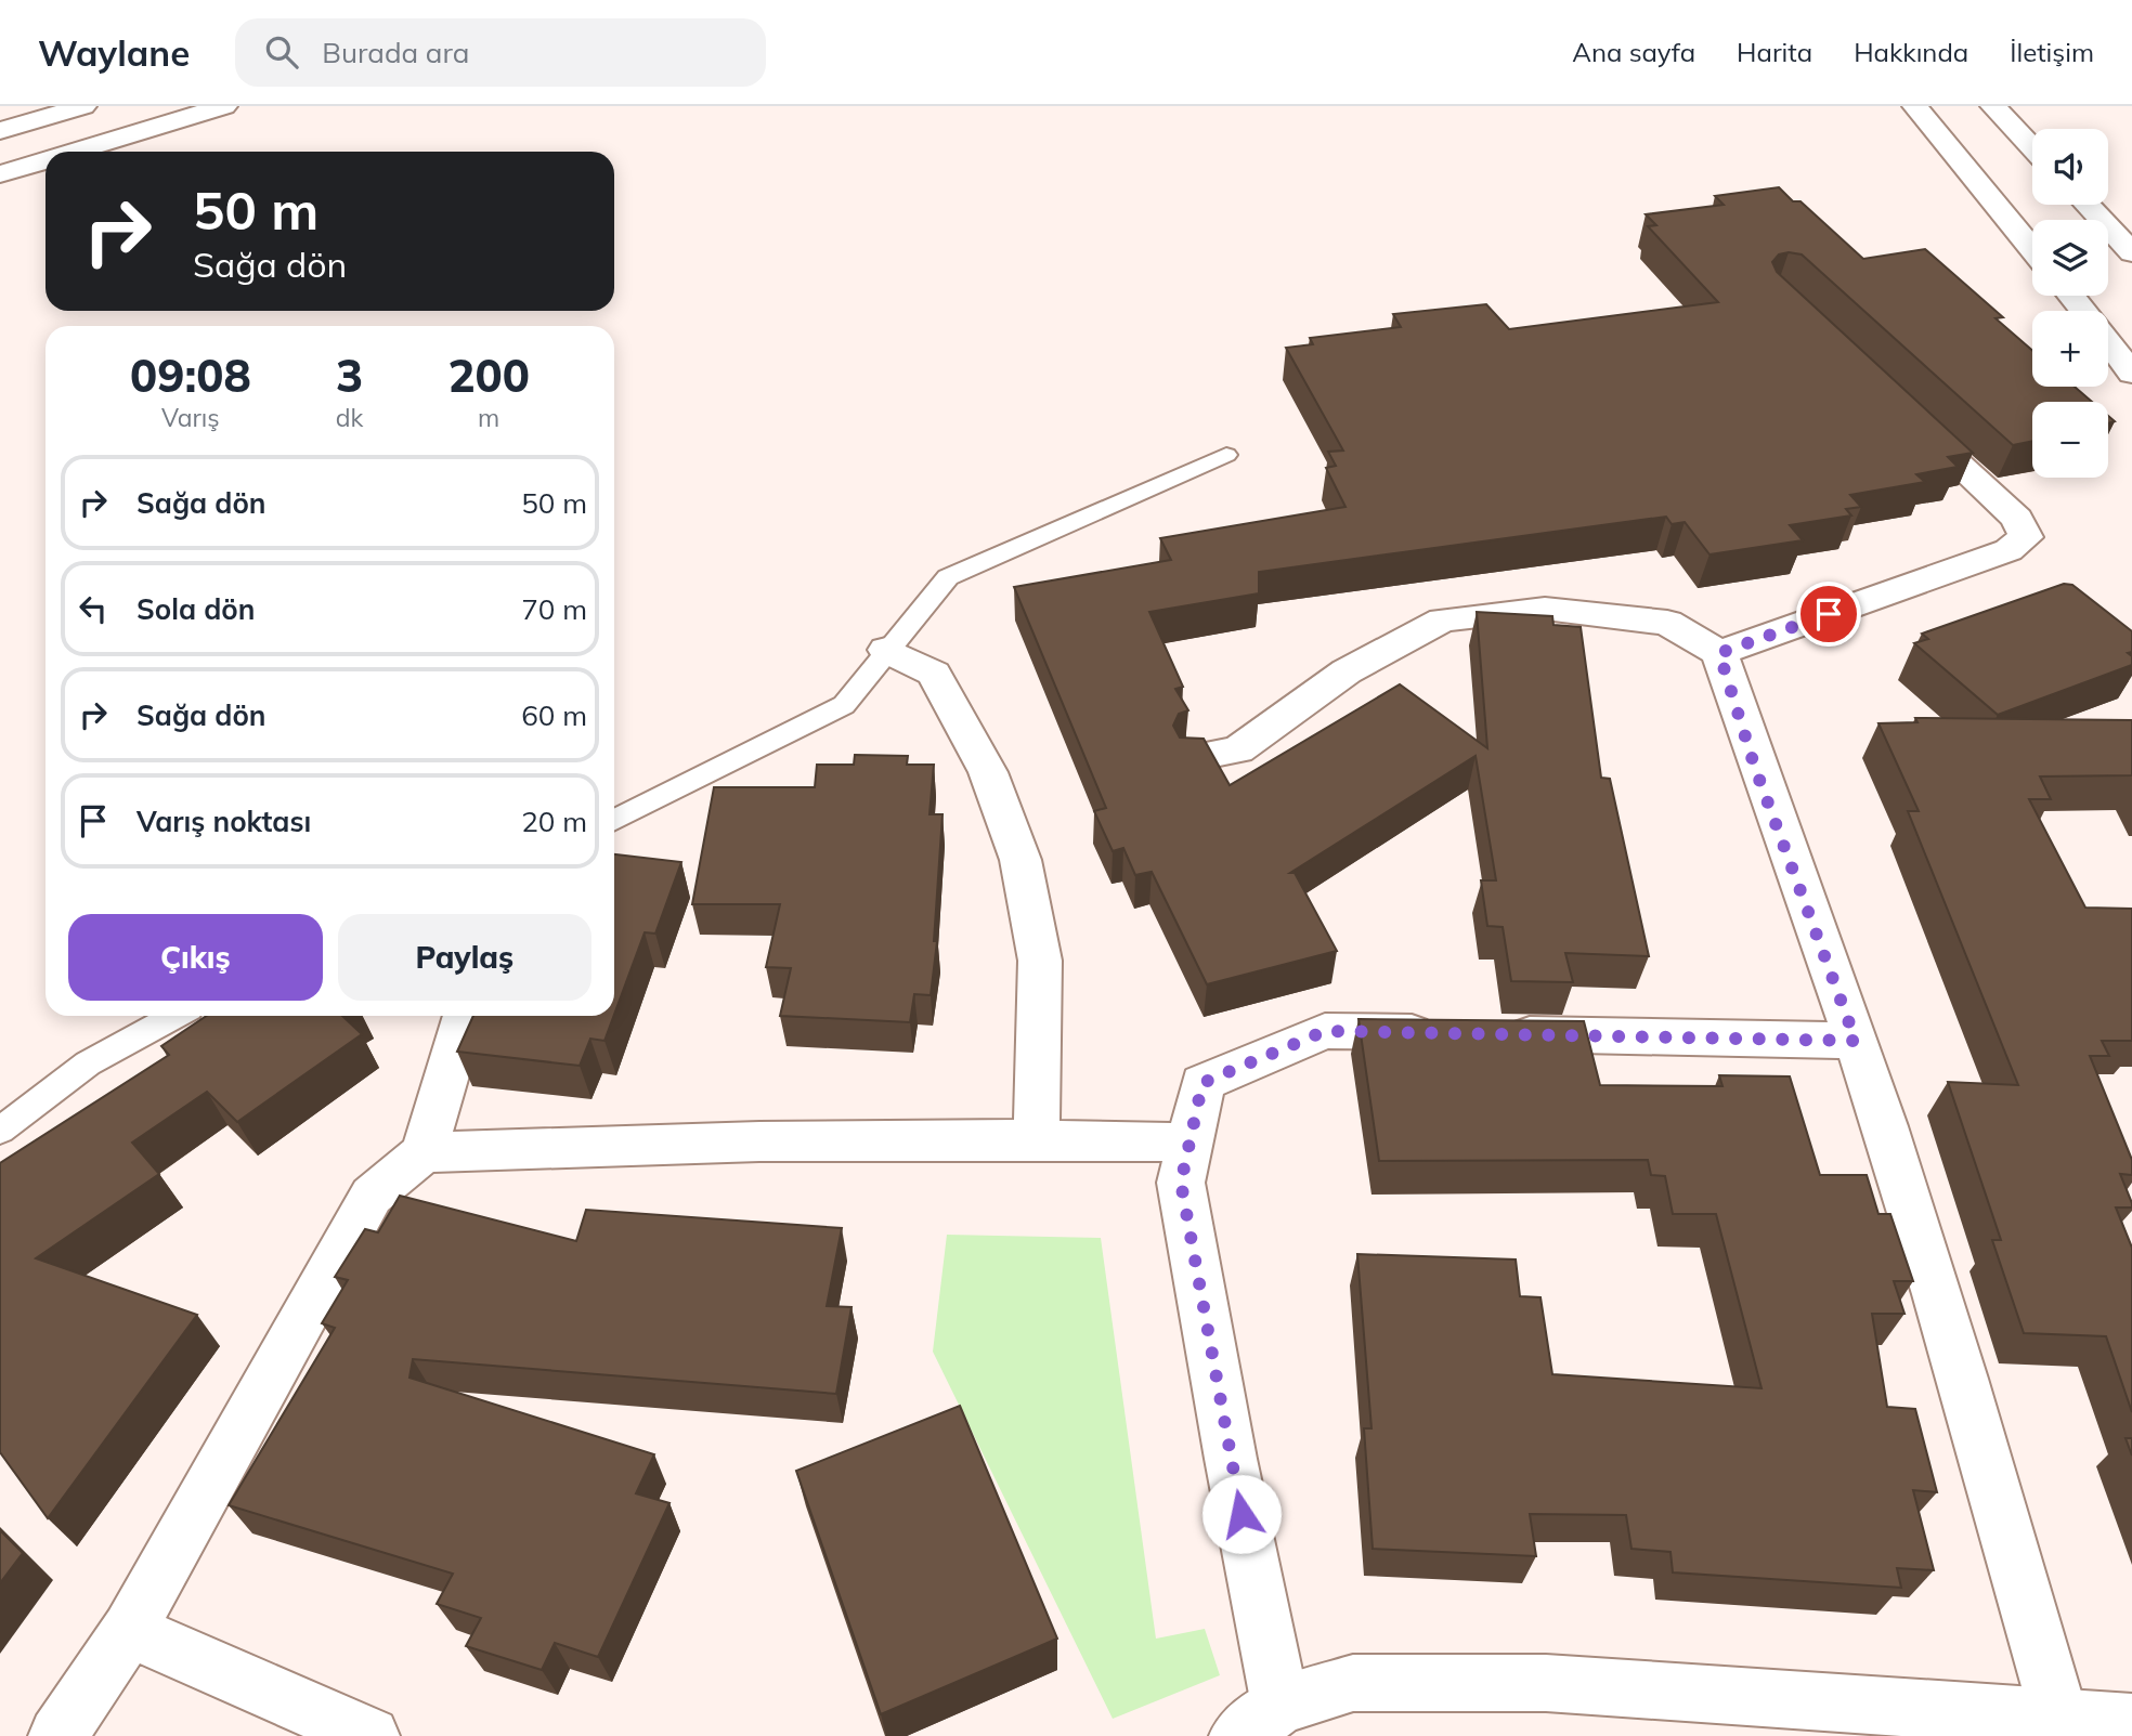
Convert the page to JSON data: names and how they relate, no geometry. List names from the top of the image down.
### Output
{
  "page": {
    "header": "Waylane",
    "search": "Burada ara",
    "nav": [
      "Ana sayfa",
      "Harita",
      "Hakkında",
      "İletişim"
    ],
    "map_buttons": ["+", "−"],
    "turn": ["50 m", "Sağa dön"],
    "eta": [
      "09:08",
      "Varış",
      "3",
      "dk",
      "200",
      "m"
    ],
    "list": [
      {
        "name": "Sağa dön",
        "value": "50 m"
      },
      {
        "name": "Sola dön",
        "value": "70 m"
      },
      {
        "name": "Sağa dön",
        "value": "60 m"
      },
      {
        "name": "Varış noktası",
        "value": "20 m"
      }
    ],
    "buttons": ["Çıkış", "Paylaş"]
  }
}
